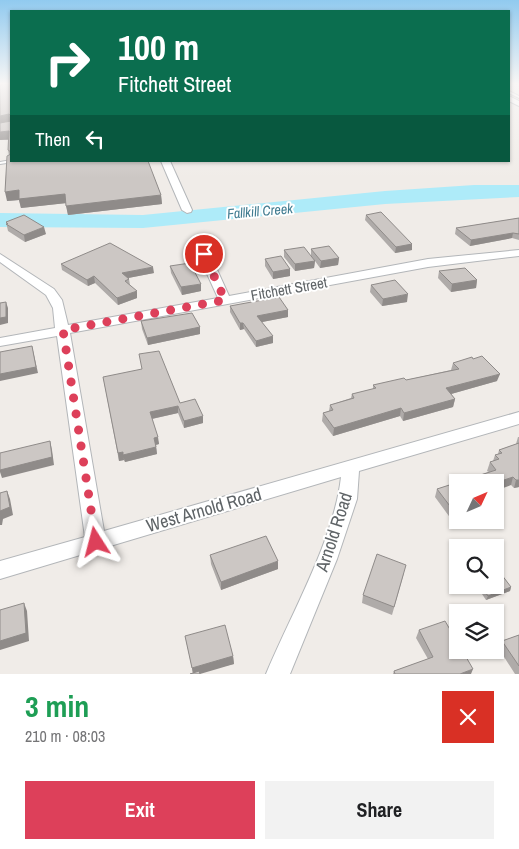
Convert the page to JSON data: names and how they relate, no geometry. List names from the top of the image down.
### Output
{
  "streets": {
    "street": ["Fitchett Street", "West Arnold Road", "Arnold Road"]
  },
  "crossings": [
    ["West Arnold Road", "Arnold Road"]
  ],
  "water": ["Fallkill Creek"],
  "north": "top right",
  "page": {
    "turn": ["100 m", "Fitchett Street"],
    "then": "Then",
    "heading": ["3 min", "210 m · 08:03"],
    "buttons": ["Exit", "Share"]
  }
}
